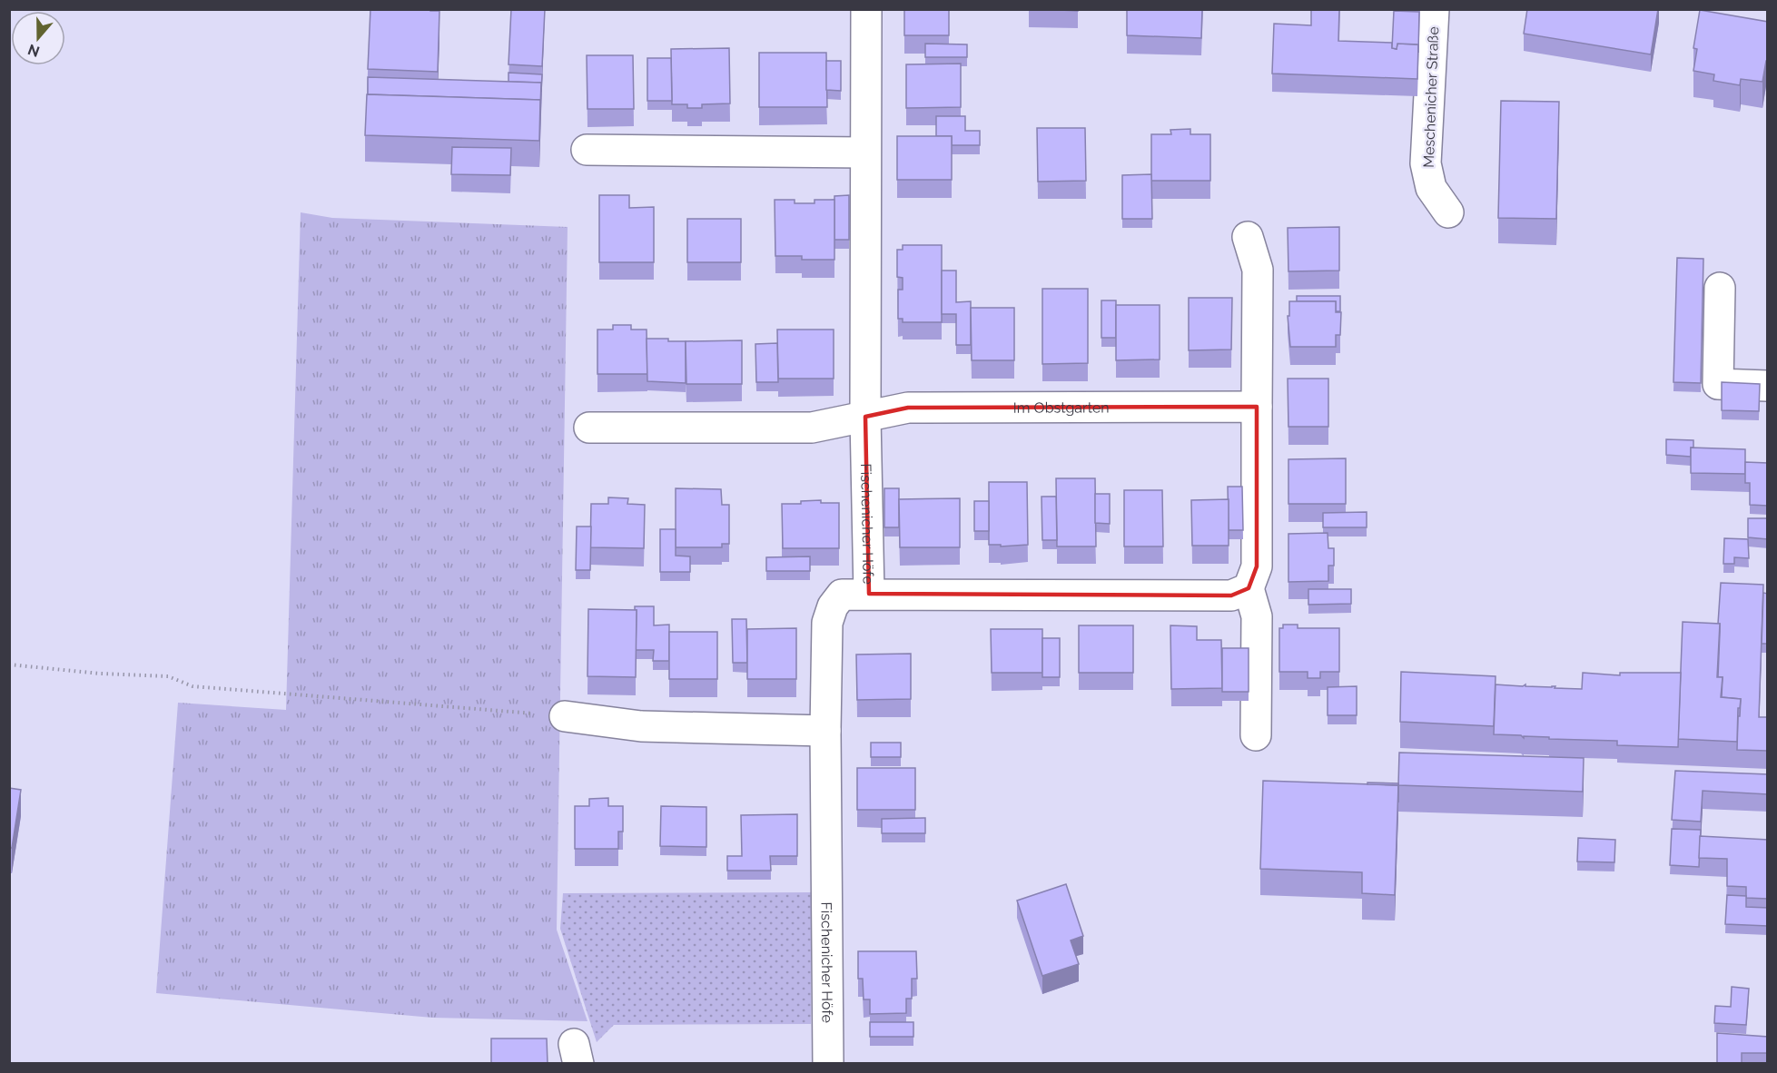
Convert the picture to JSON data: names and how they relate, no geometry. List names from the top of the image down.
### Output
{
  "streets": {
    "street": ["Meschenicher Straße", "Im Obstgarten", "Fischenicher Höfe"]
  },
  "crossings": [
    ["Im Obstgarten", "Fischenicher Höfe"]
  ],
  "north": "bottom"
}
